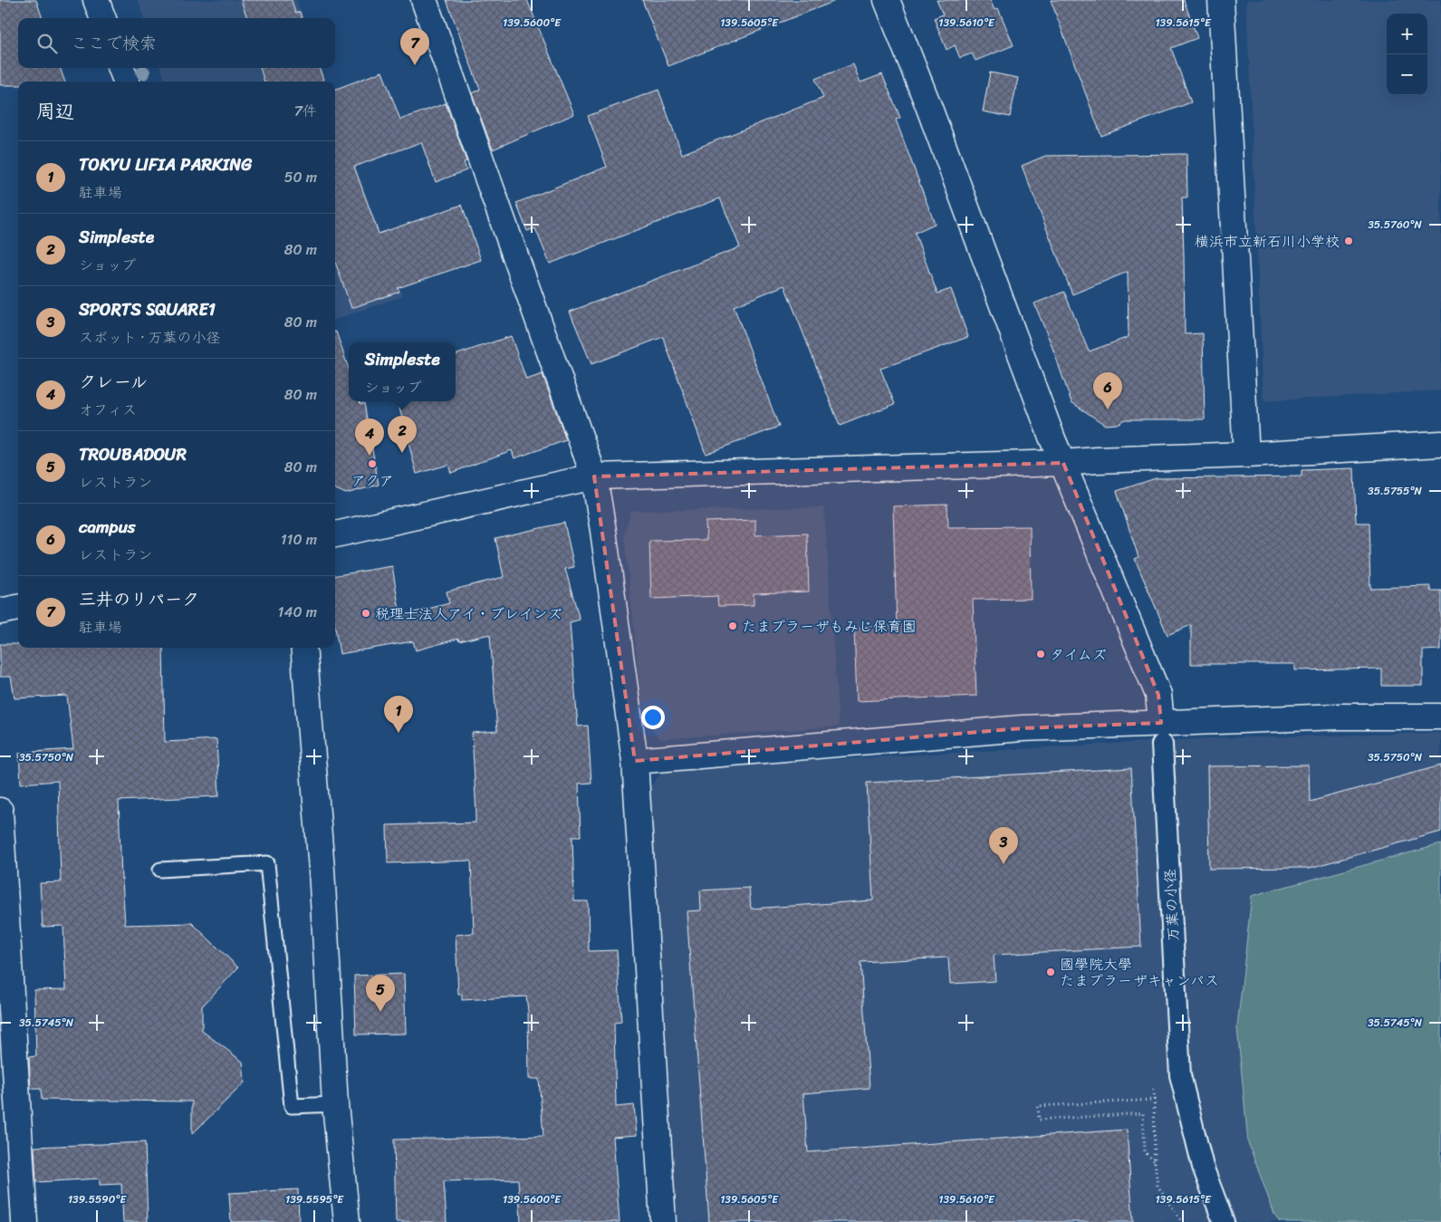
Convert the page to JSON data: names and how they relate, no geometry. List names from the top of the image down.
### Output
{
  "streets": {
    "street": ["万葉の小径"]
  },
  "places": [
    "横浜市立新石川小学校",
    "アクア",
    "税理士法人アイ・ブレインズ",
    "たまプラーザもみじ保育園",
    "タイムズ",
    "國學院大學 たまプラーザキャンパス"
  ],
  "page": {
    "map_buttons": ["+", "−"],
    "search": "ここで検索",
    "pins": [
      "7",
      "6",
      "2",
      "4",
      "1",
      "3",
      "5"
    ],
    "heading": ["周辺", "7件"],
    "list": [
      {
        "mark": "1",
        "name": "TOKYU LIFIA PARKING",
        "note": "駐車場",
        "value": "50 m"
      },
      {
        "mark": "2",
        "name": "Simpleste",
        "note": "ショップ",
        "value": "80 m"
      },
      {
        "mark": "3",
        "name": "SPORTS SQUARE1",
        "note": "スポット · 万葉の小径",
        "value": "80 m"
      },
      {
        "mark": "4",
        "name": "クレール",
        "note": "オフィス",
        "value": "80 m"
      },
      {
        "mark": "5",
        "name": "TROUBADOUR",
        "note": "レストラン",
        "value": "80 m"
      },
      {
        "mark": "6",
        "name": "campus",
        "note": "レストラン",
        "value": "110 m"
      },
      {
        "mark": "7",
        "name": "三井のリパーク",
        "note": "駐車場",
        "value": "140 m"
      }
    ],
    "popup": ["Simpleste", "ショップ"]
  },
  "coordinates": [
    "139.5600°E",
    "139.5605°E",
    "139.5610°E",
    "139.5615°E",
    "35.5760°N",
    "35.5755°N",
    "35.5750°N",
    "35.5745°N",
    "139.5590°E",
    "139.5595°E"
  ]
}
